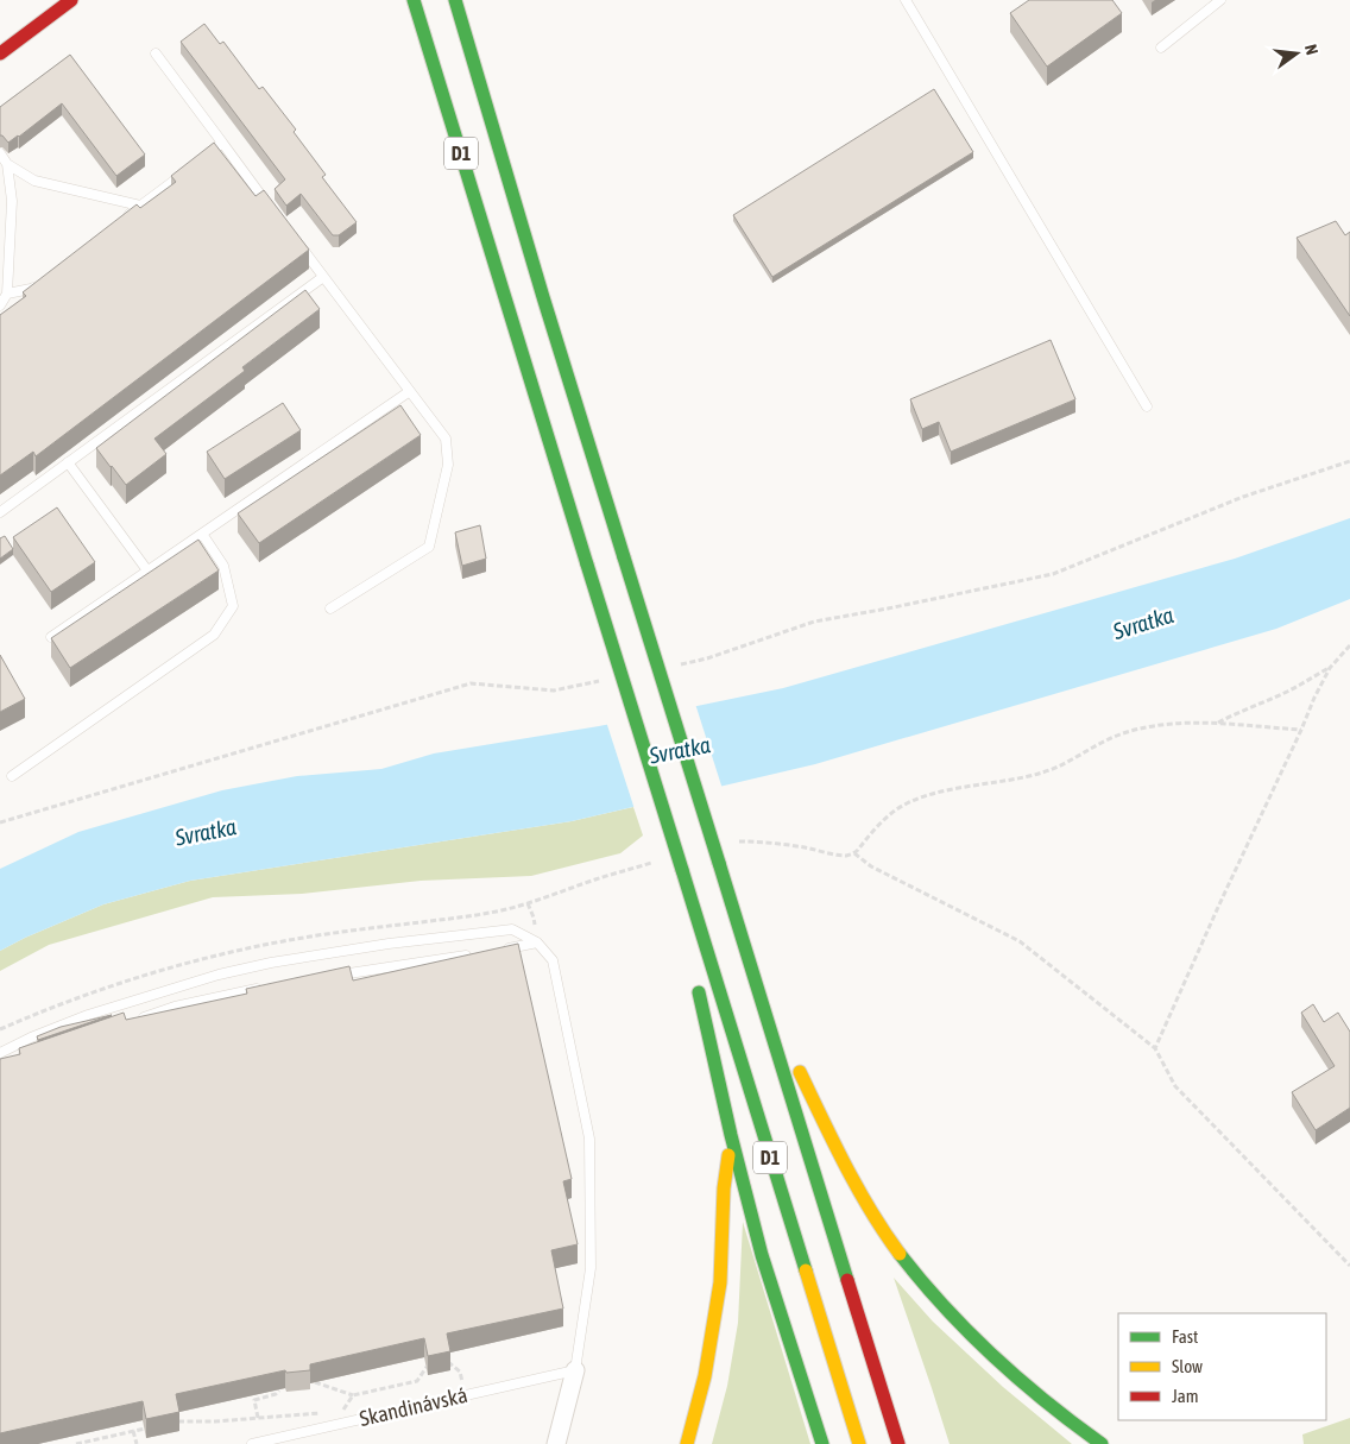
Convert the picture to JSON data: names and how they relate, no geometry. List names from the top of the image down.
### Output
{
  "streets": {
    "main road": ["D1"],
    "lane": ["Skandinávská"]
  },
  "water": ["Svratka"],
  "legend": ["Fast", "Slow", "Jam"],
  "north": "right"
}
